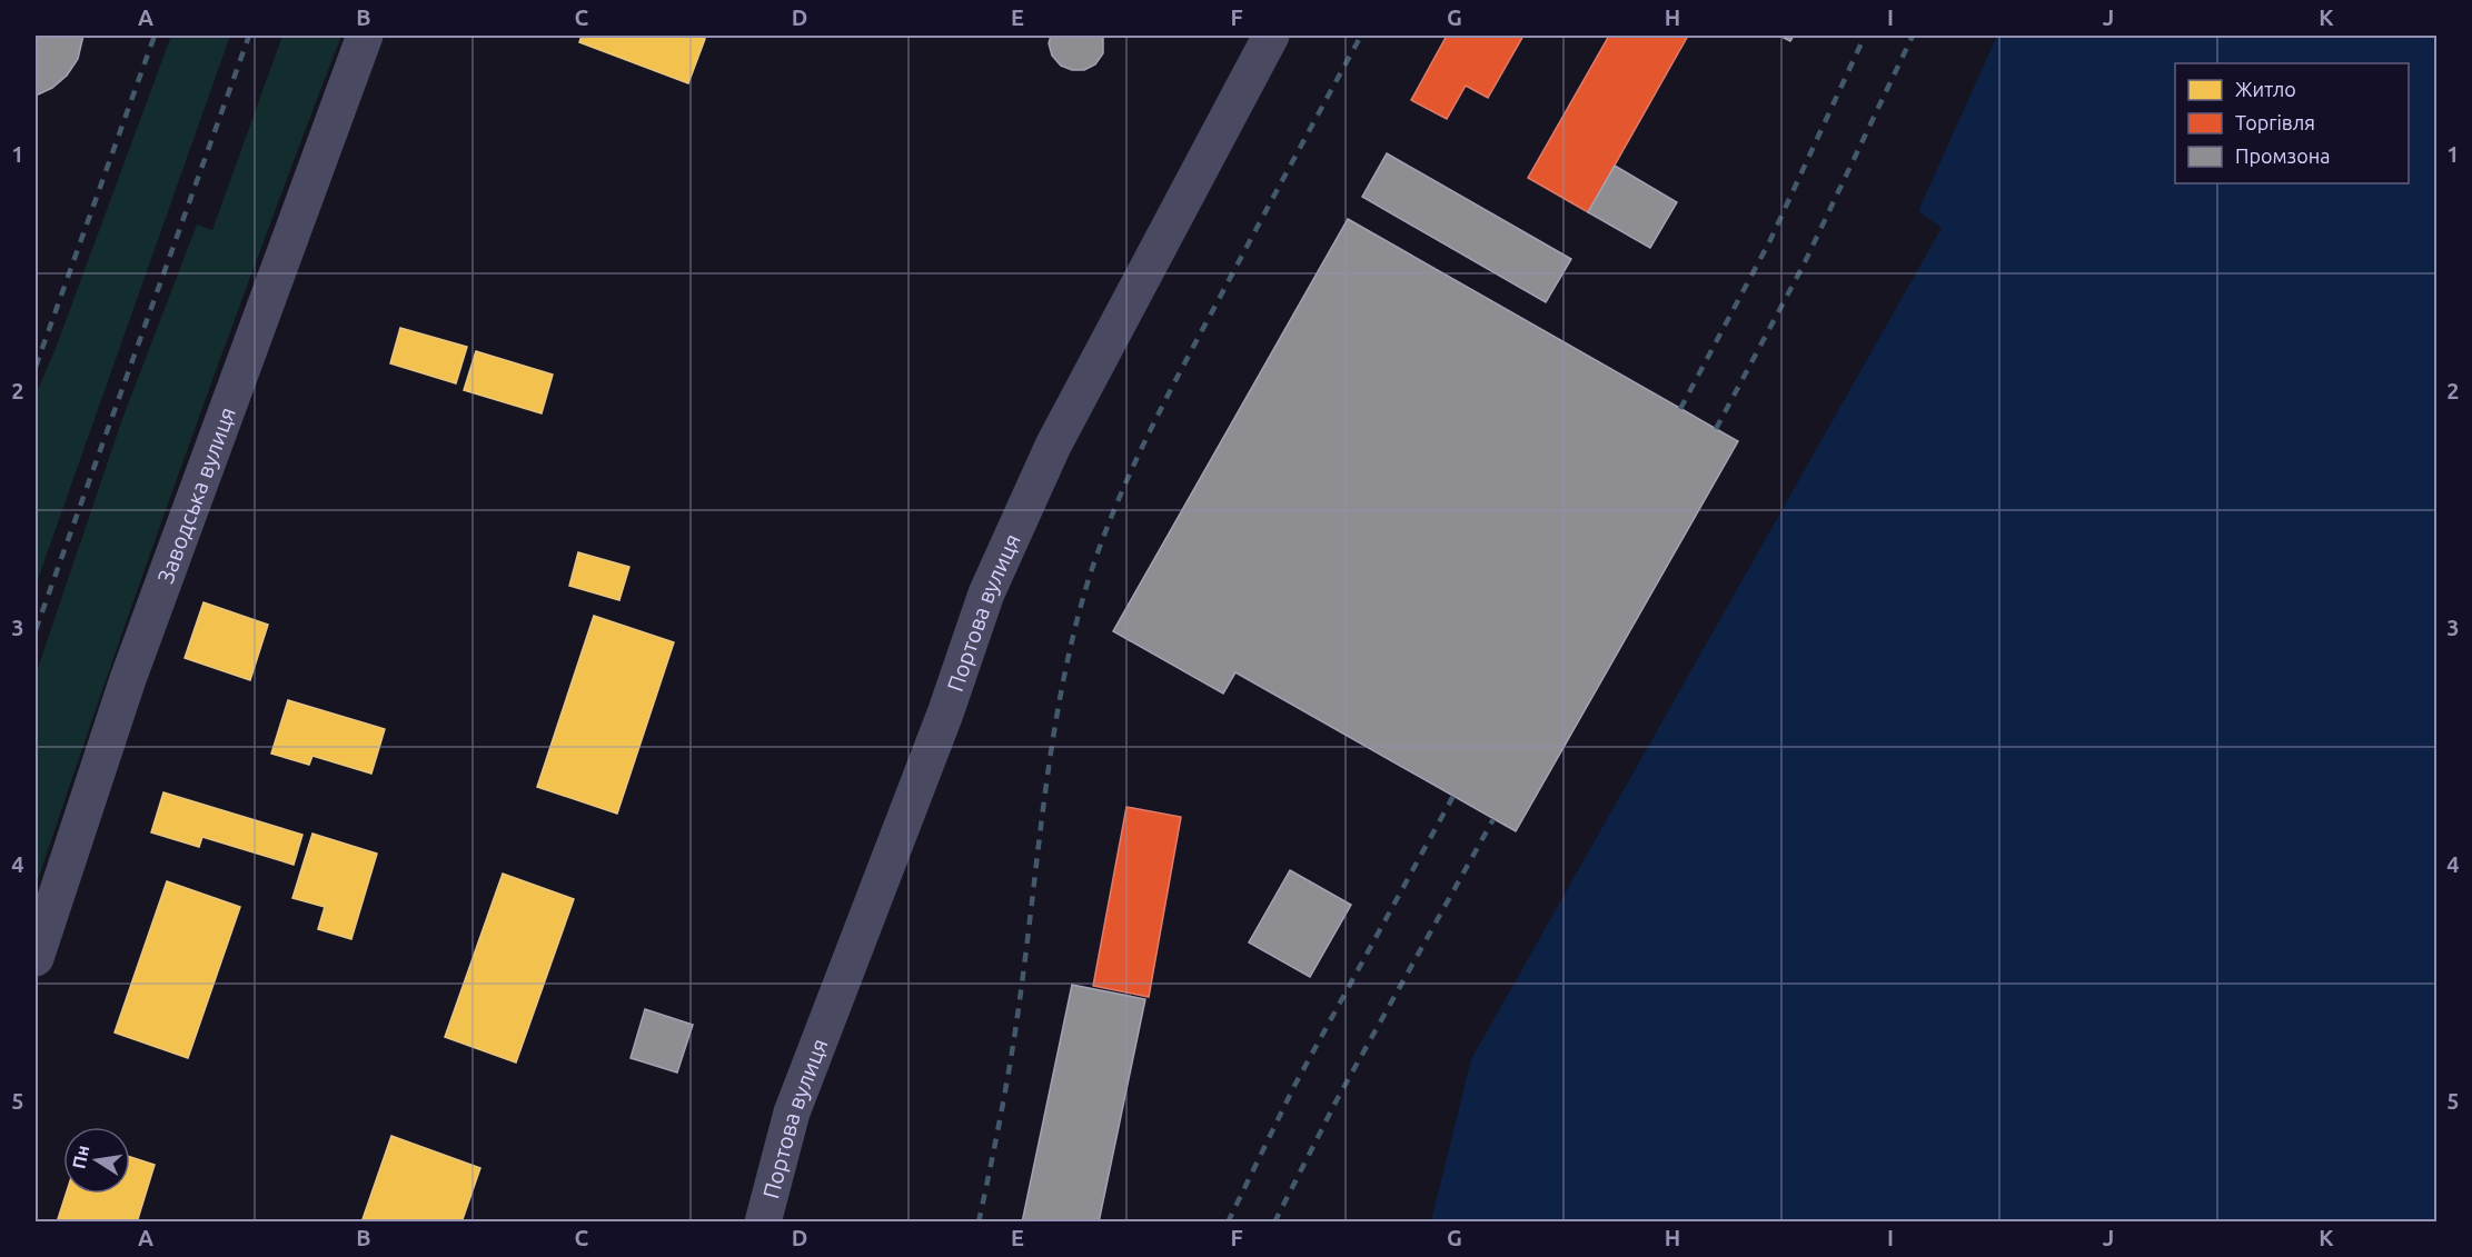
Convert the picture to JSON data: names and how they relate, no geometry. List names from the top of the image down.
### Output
{
  "streets": {
    "street": ["Заводська вулиця", "Портова вулиця"]
  },
  "legend": ["Житло", "Торгівля", "Промзона"],
  "north": "left",
  "grid": {
    "columns": [
      "A",
      "B",
      "C",
      "D",
      "E",
      "F",
      "G",
      "H",
      "I",
      "J",
      "K"
    ],
    "rows": [
      "1",
      "2",
      "3",
      "4",
      "5"
    ]
  }
}
